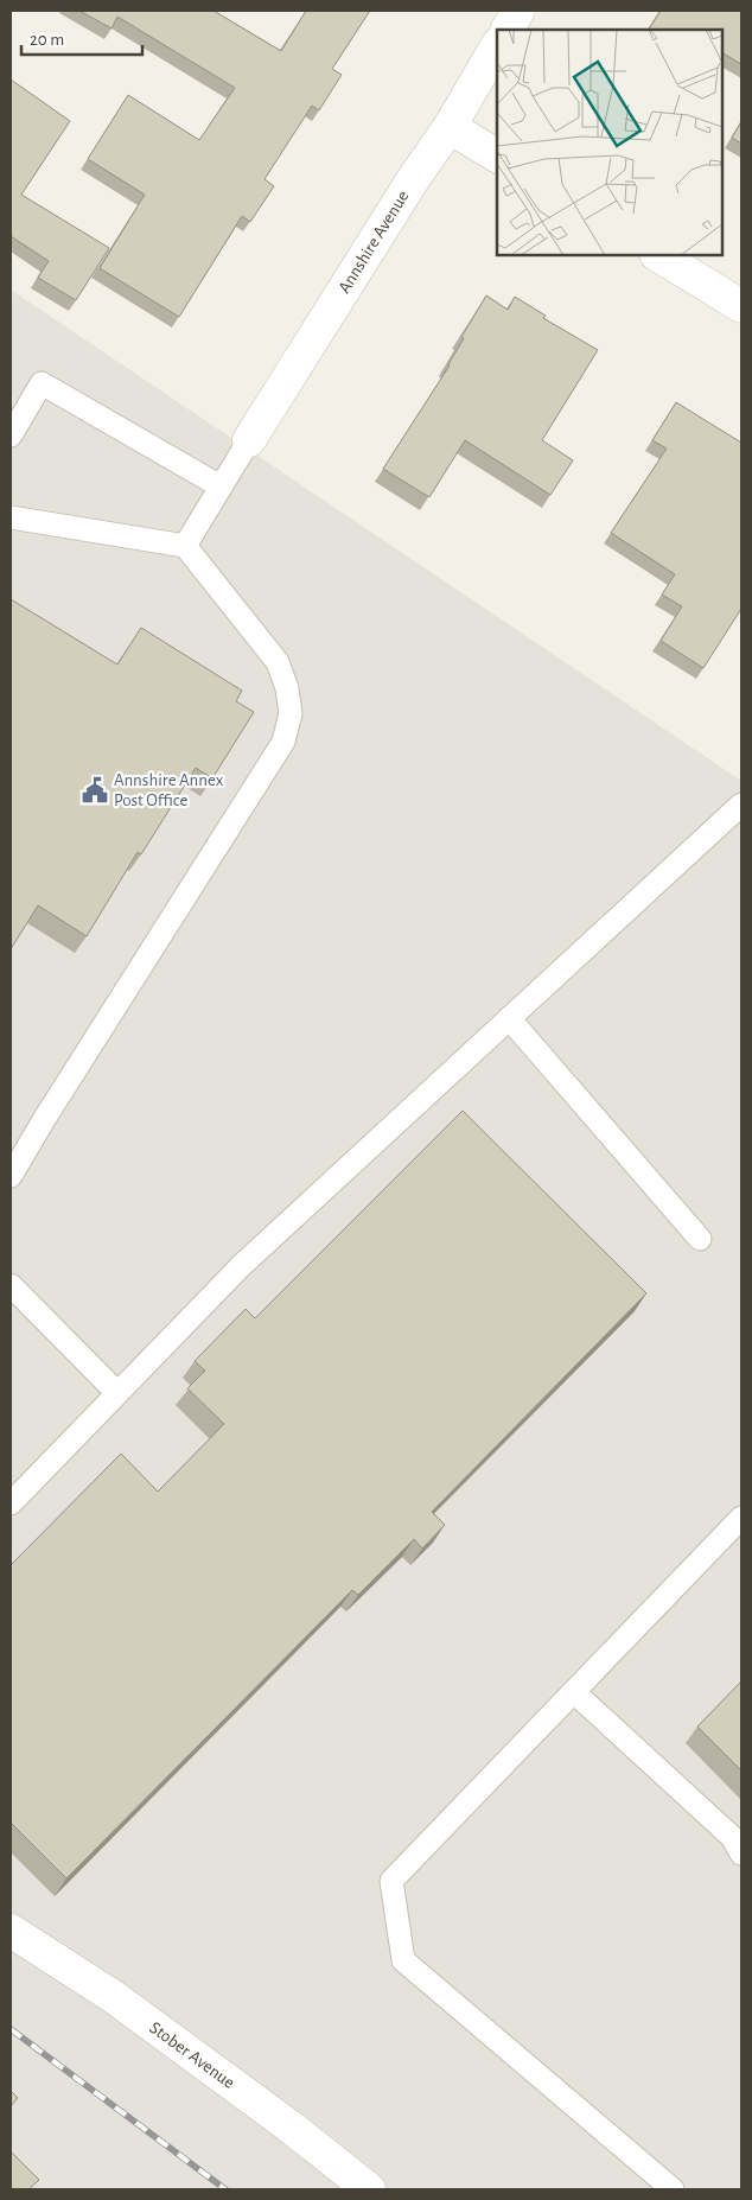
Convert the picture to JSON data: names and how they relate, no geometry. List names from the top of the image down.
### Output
{
  "streets": {
    "street": ["Annshire Avenue", "Stober Avenue"]
  },
  "places": {
    "public building": ["Annshire Annex Post Office"]
  },
  "scale_bar": "20 m"
}
